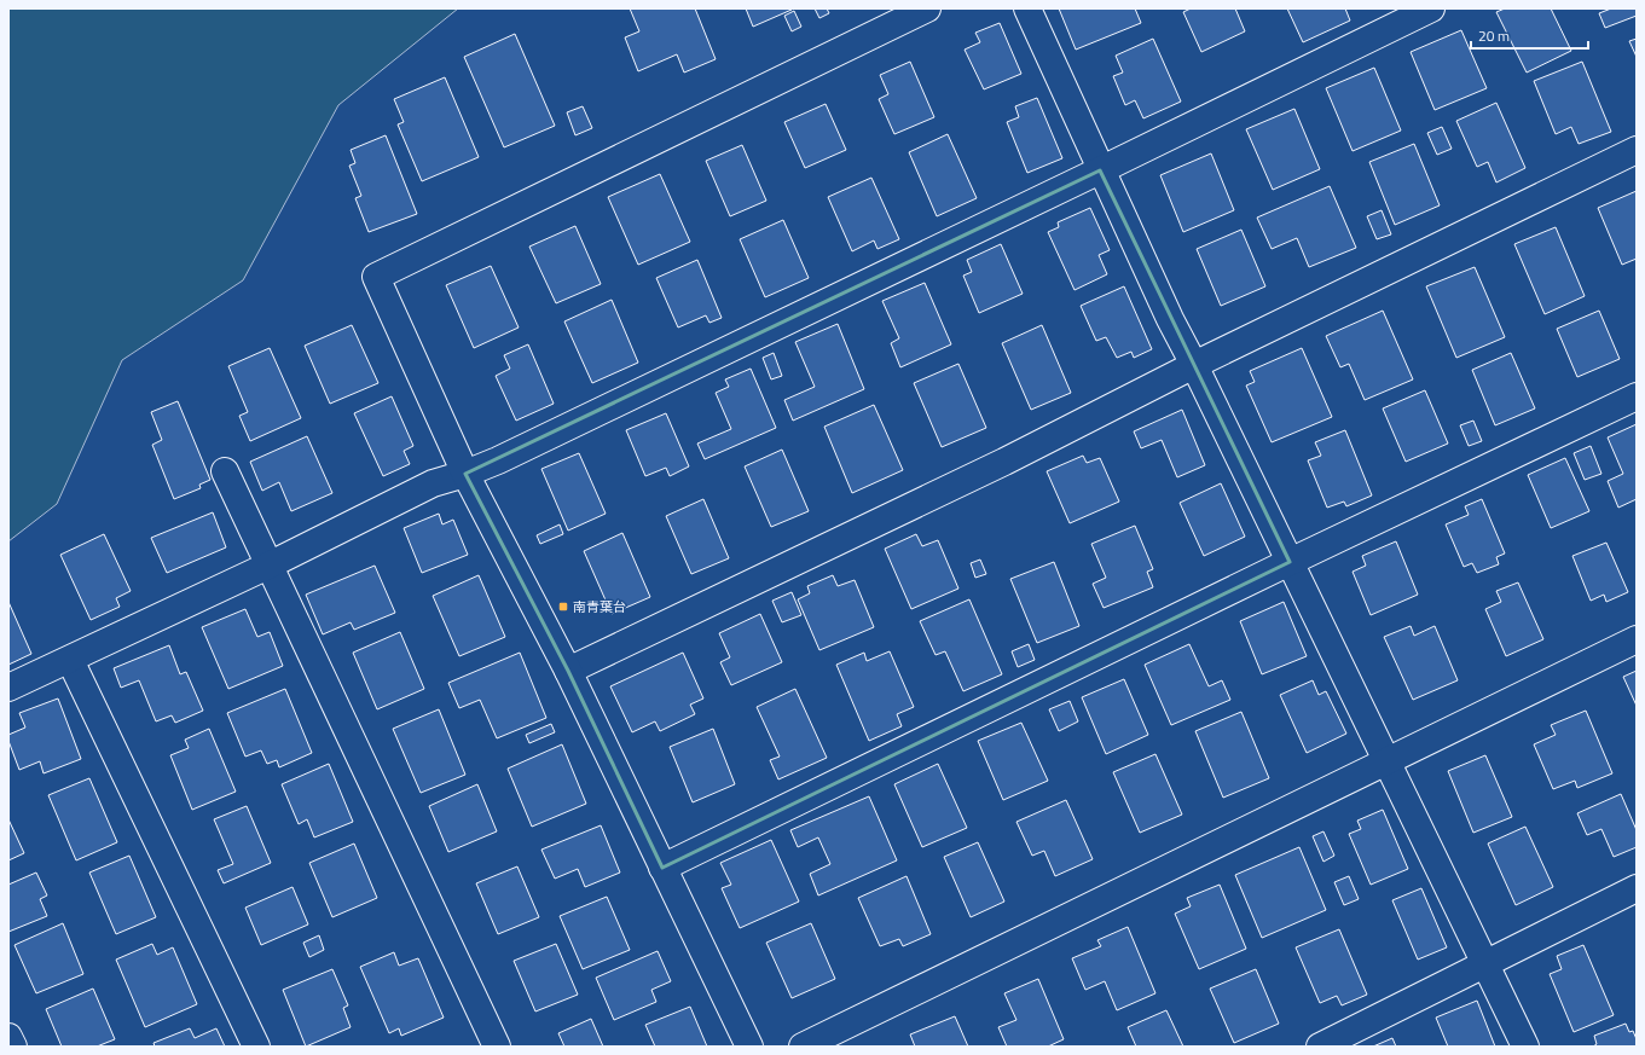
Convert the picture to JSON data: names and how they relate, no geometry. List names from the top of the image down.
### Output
{
  "places": {
    "transit": ["南青葉台"]
  },
  "scale_bar": "20 m"
}
